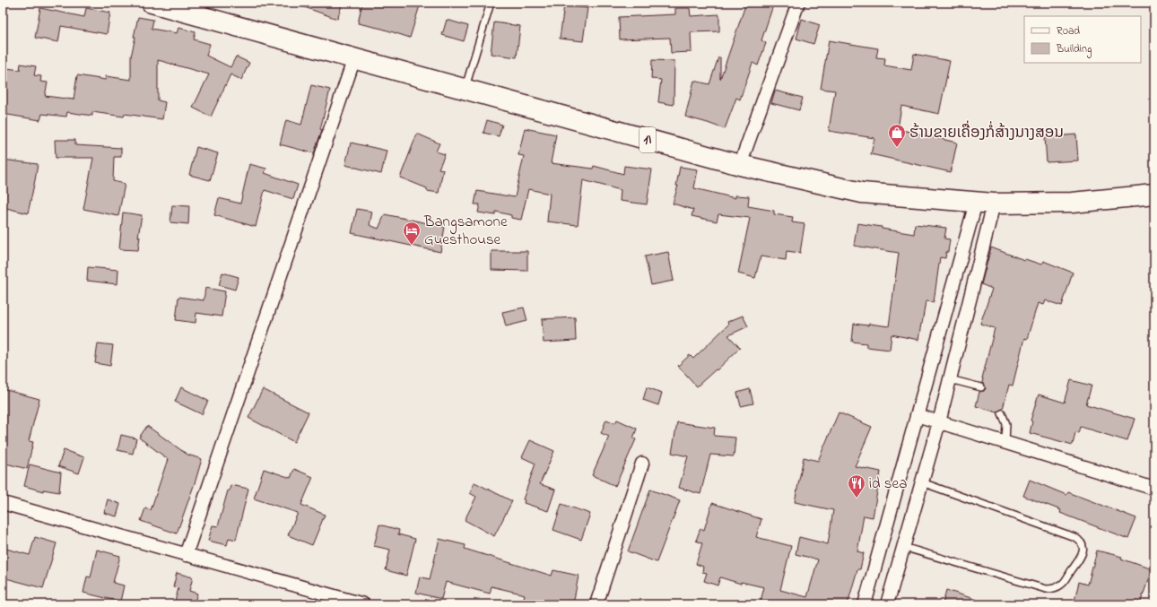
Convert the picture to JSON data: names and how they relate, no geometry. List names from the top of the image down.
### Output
{
  "streets": {
    "highway": ["1I"]
  },
  "places": {
    "shop": ["ຮ້ານຂາຍເຄື່ອງກໍ່ສ້າງນາງສອນ"],
    "hotel": ["Bangsamone Guesthouse"],
    "restaurant": ["id sea"]
  },
  "legend": ["Road", "Building"]
}
